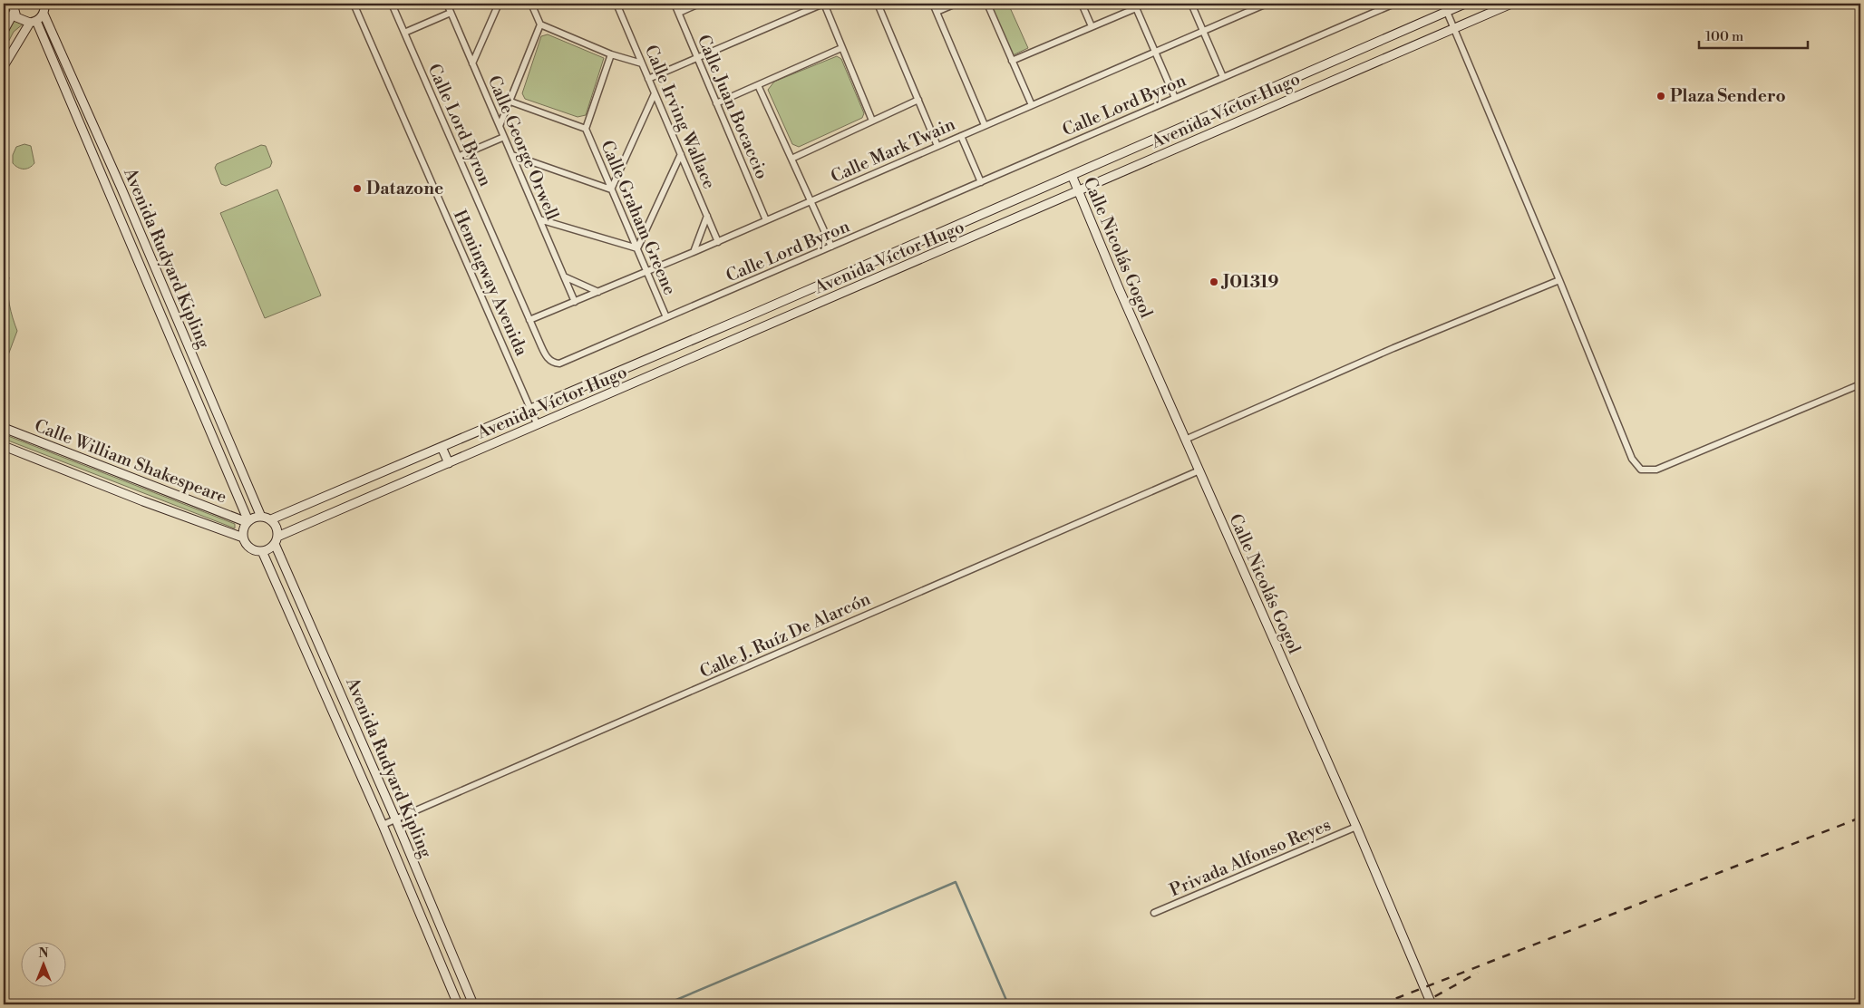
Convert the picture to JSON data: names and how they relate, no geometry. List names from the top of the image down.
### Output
{
  "streets": {
    "street": [
      "Calle Lord Byron",
      "Calle Juan Bocaccio",
      "Avenida Víctor Hugo",
      "Calle Irving Wallace",
      "Calle George Orwell",
      "Calle Mark Twain",
      "Calle Graham Greene",
      "Calle Nicolás Gogol",
      "Avenida Rudyard Kipling",
      "Hemingway Avenida",
      "Calle William Shakespeare",
      "Calle J. Ruíz De Alarcón",
      "Privada Alfonso Reyes"
    ]
  },
  "crossings": [
    ["Calle Lord Byron", "Calle Mark Twain"],
    ["Calle Lord Byron", "Calle Graham Greene"],
    ["Calle Juan Bocaccio", "Calle Mark Twain"],
    ["Avenida Víctor Hugo", "Calle Nicolás Gogol"],
    ["Avenida Víctor Hugo", "Avenida Rudyard Kipling"],
    ["Avenida Víctor Hugo", "Hemingway Avenida"],
    ["Avenida Víctor Hugo", "Calle William Shakespeare"],
    ["Calle Irving Wallace", "Calle Mark Twain"],
    ["Calle George Orwell", "Calle Mark Twain"],
    ["Calle Mark Twain", "Calle Graham Greene"],
    ["Calle Nicolás Gogol", "Calle J. Ruíz De Alarcón"],
    ["Calle Nicolás Gogol", "Privada Alfonso Reyes"],
    ["Avenida Rudyard Kipling", "Calle William Shakespeare"],
    ["Avenida Rudyard Kipling", "Calle J. Ruíz De Alarcón"]
  ],
  "places": ["Plaza Sendero", "Datazone", "J01319"],
  "scale_bar": "100 m",
  "north": "top"
}
